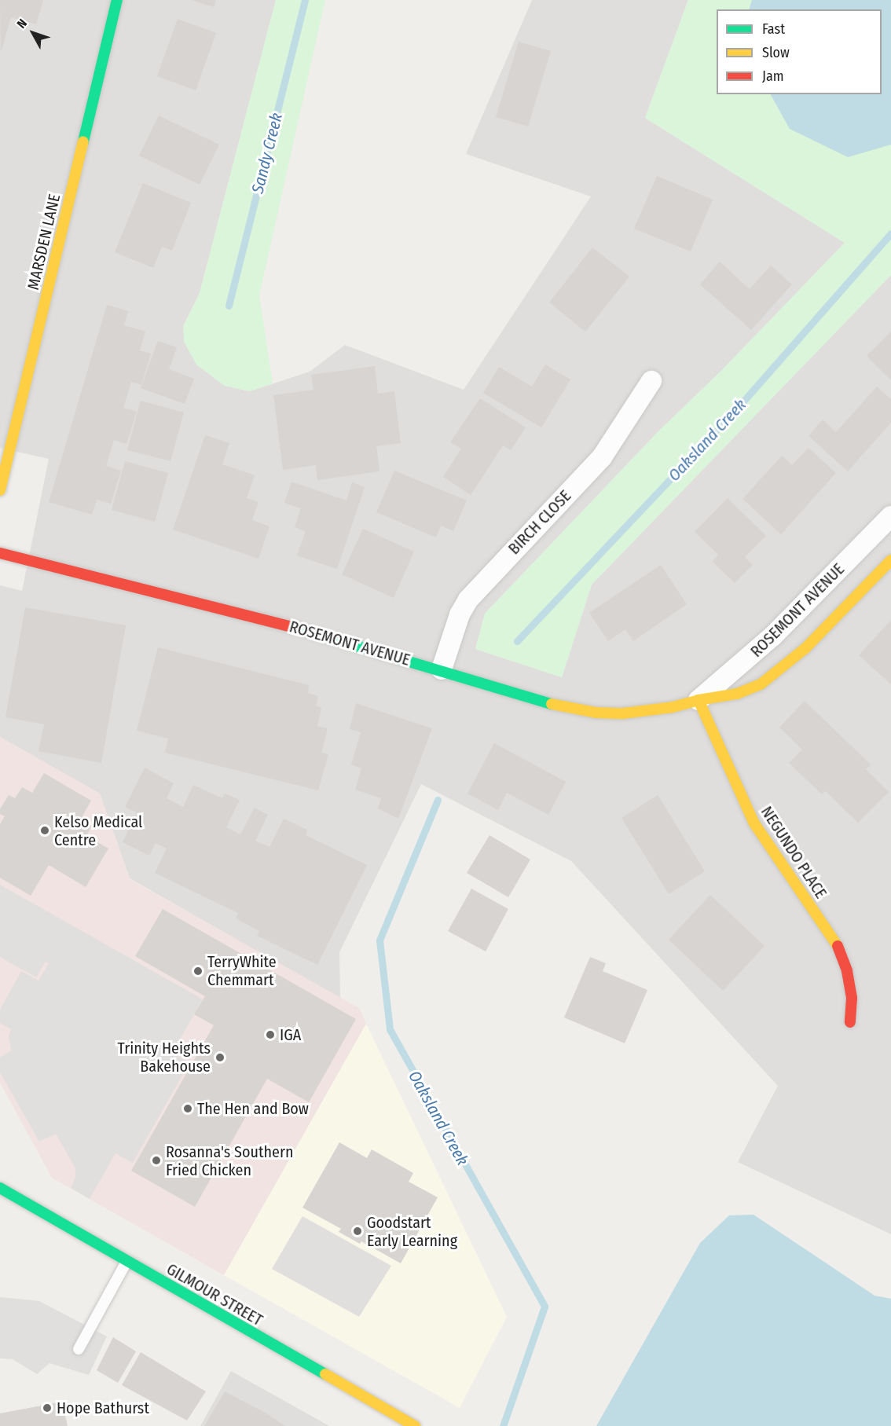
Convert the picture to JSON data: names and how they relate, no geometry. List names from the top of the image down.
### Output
{
  "streets": {
    "street": [
      "MARSDEN LANE",
      "BIRCH CLOSE",
      "ROSEMONT AVENUE",
      "NEGUNDO PLACE",
      "GILMOUR STREET"
    ]
  },
  "crossings": [
    ["BIRCH CLOSE", "ROSEMONT AVENUE"],
    ["ROSEMONT AVENUE", "NEGUNDO PLACE"]
  ],
  "water": ["Sandy Creek", "Oaksland Creek"],
  "places": [
    "Kelso Medical Centre",
    "TerryWhite Chemmart",
    "IGA",
    "Trinity Heights Bakehouse",
    "The Hen and Bow",
    "Rosanna's Southern Fried Chicken",
    "Goodstart Early Learning",
    "Hope Bathurst"
  ],
  "legend": ["Fast", "Slow", "Jam"],
  "north": "top left"
}
